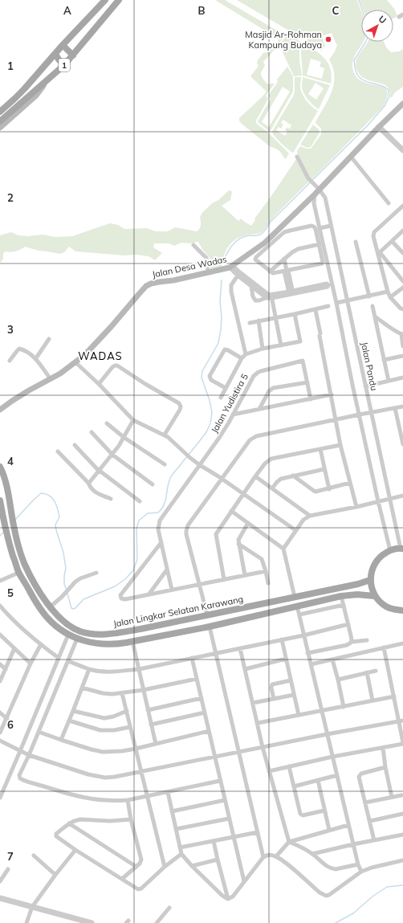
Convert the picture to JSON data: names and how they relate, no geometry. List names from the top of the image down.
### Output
{
  "streets": {
    "main road": ["1", "Jalan Desa Wadas", "Jalan Lingkar Selatan Karawang"],
    "street": ["Jalan Pandu", "Jalan Yudistira 5"]
  },
  "crossings": [
    ["Jalan Desa Wadas", "Jalan Pandu"]
  ],
  "districts": ["WADAS"],
  "places": ["Masjid Ar-Rohman Kampung Budaya"],
  "north": "top right",
  "grid": {
    "columns": ["A", "B", "C"],
    "rows": [
      "1",
      "2",
      "3",
      "4",
      "5",
      "6",
      "7"
    ]
  }
}
